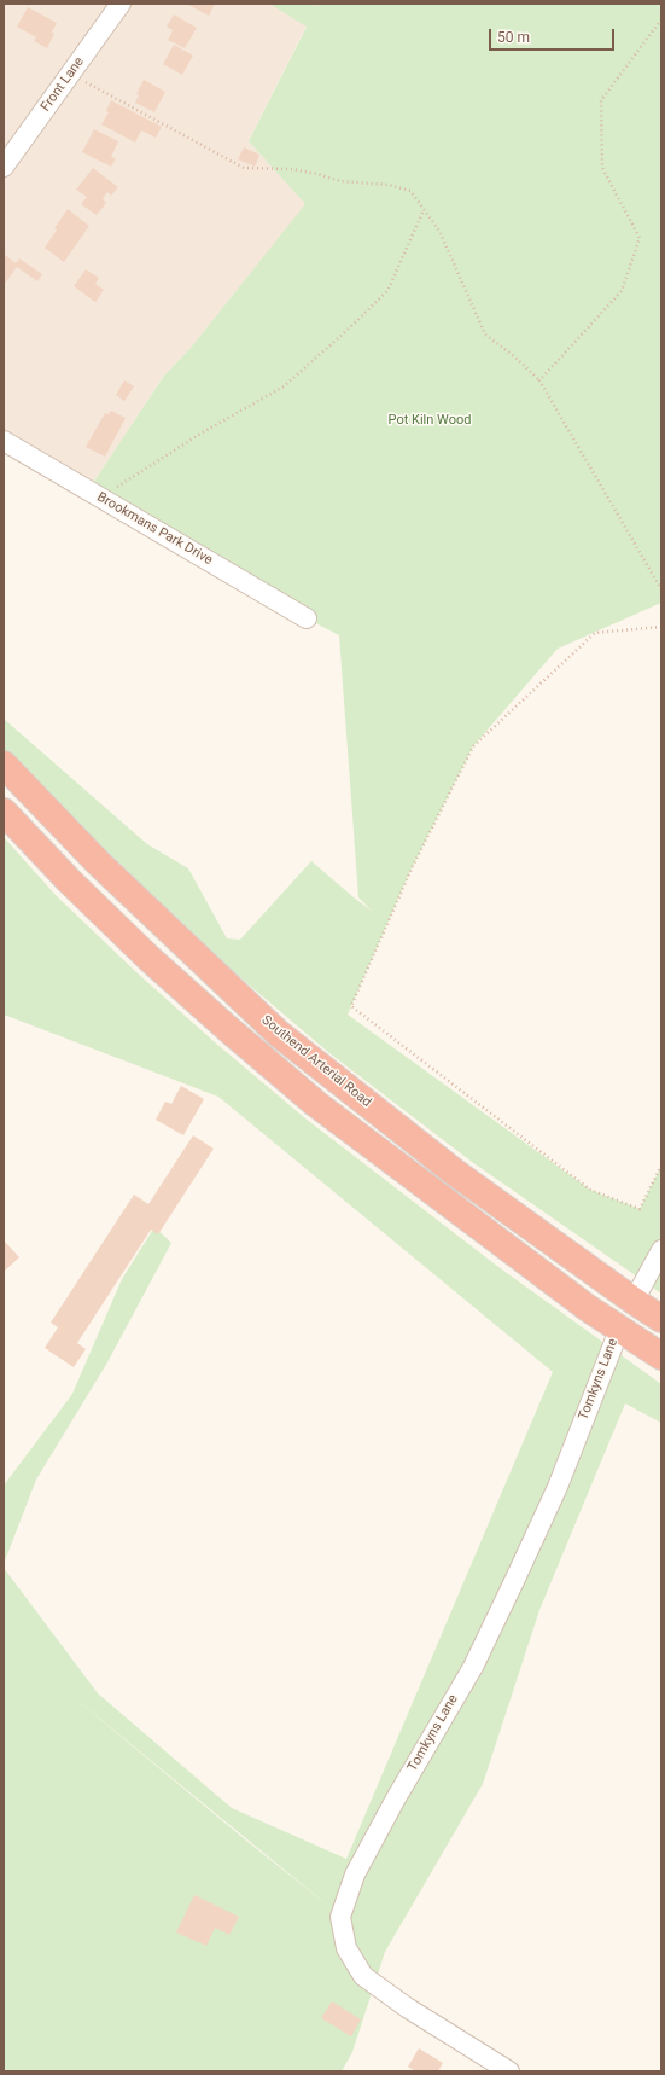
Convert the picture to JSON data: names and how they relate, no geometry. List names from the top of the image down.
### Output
{
  "streets": {
    "highway": ["Southend Arterial Road"],
    "street": ["Front Lane", "Brookmans Park Drive", "Tomkyns Lane"]
  },
  "parks": ["Pot Kiln Wood"],
  "scale_bar": "50 m"
}
